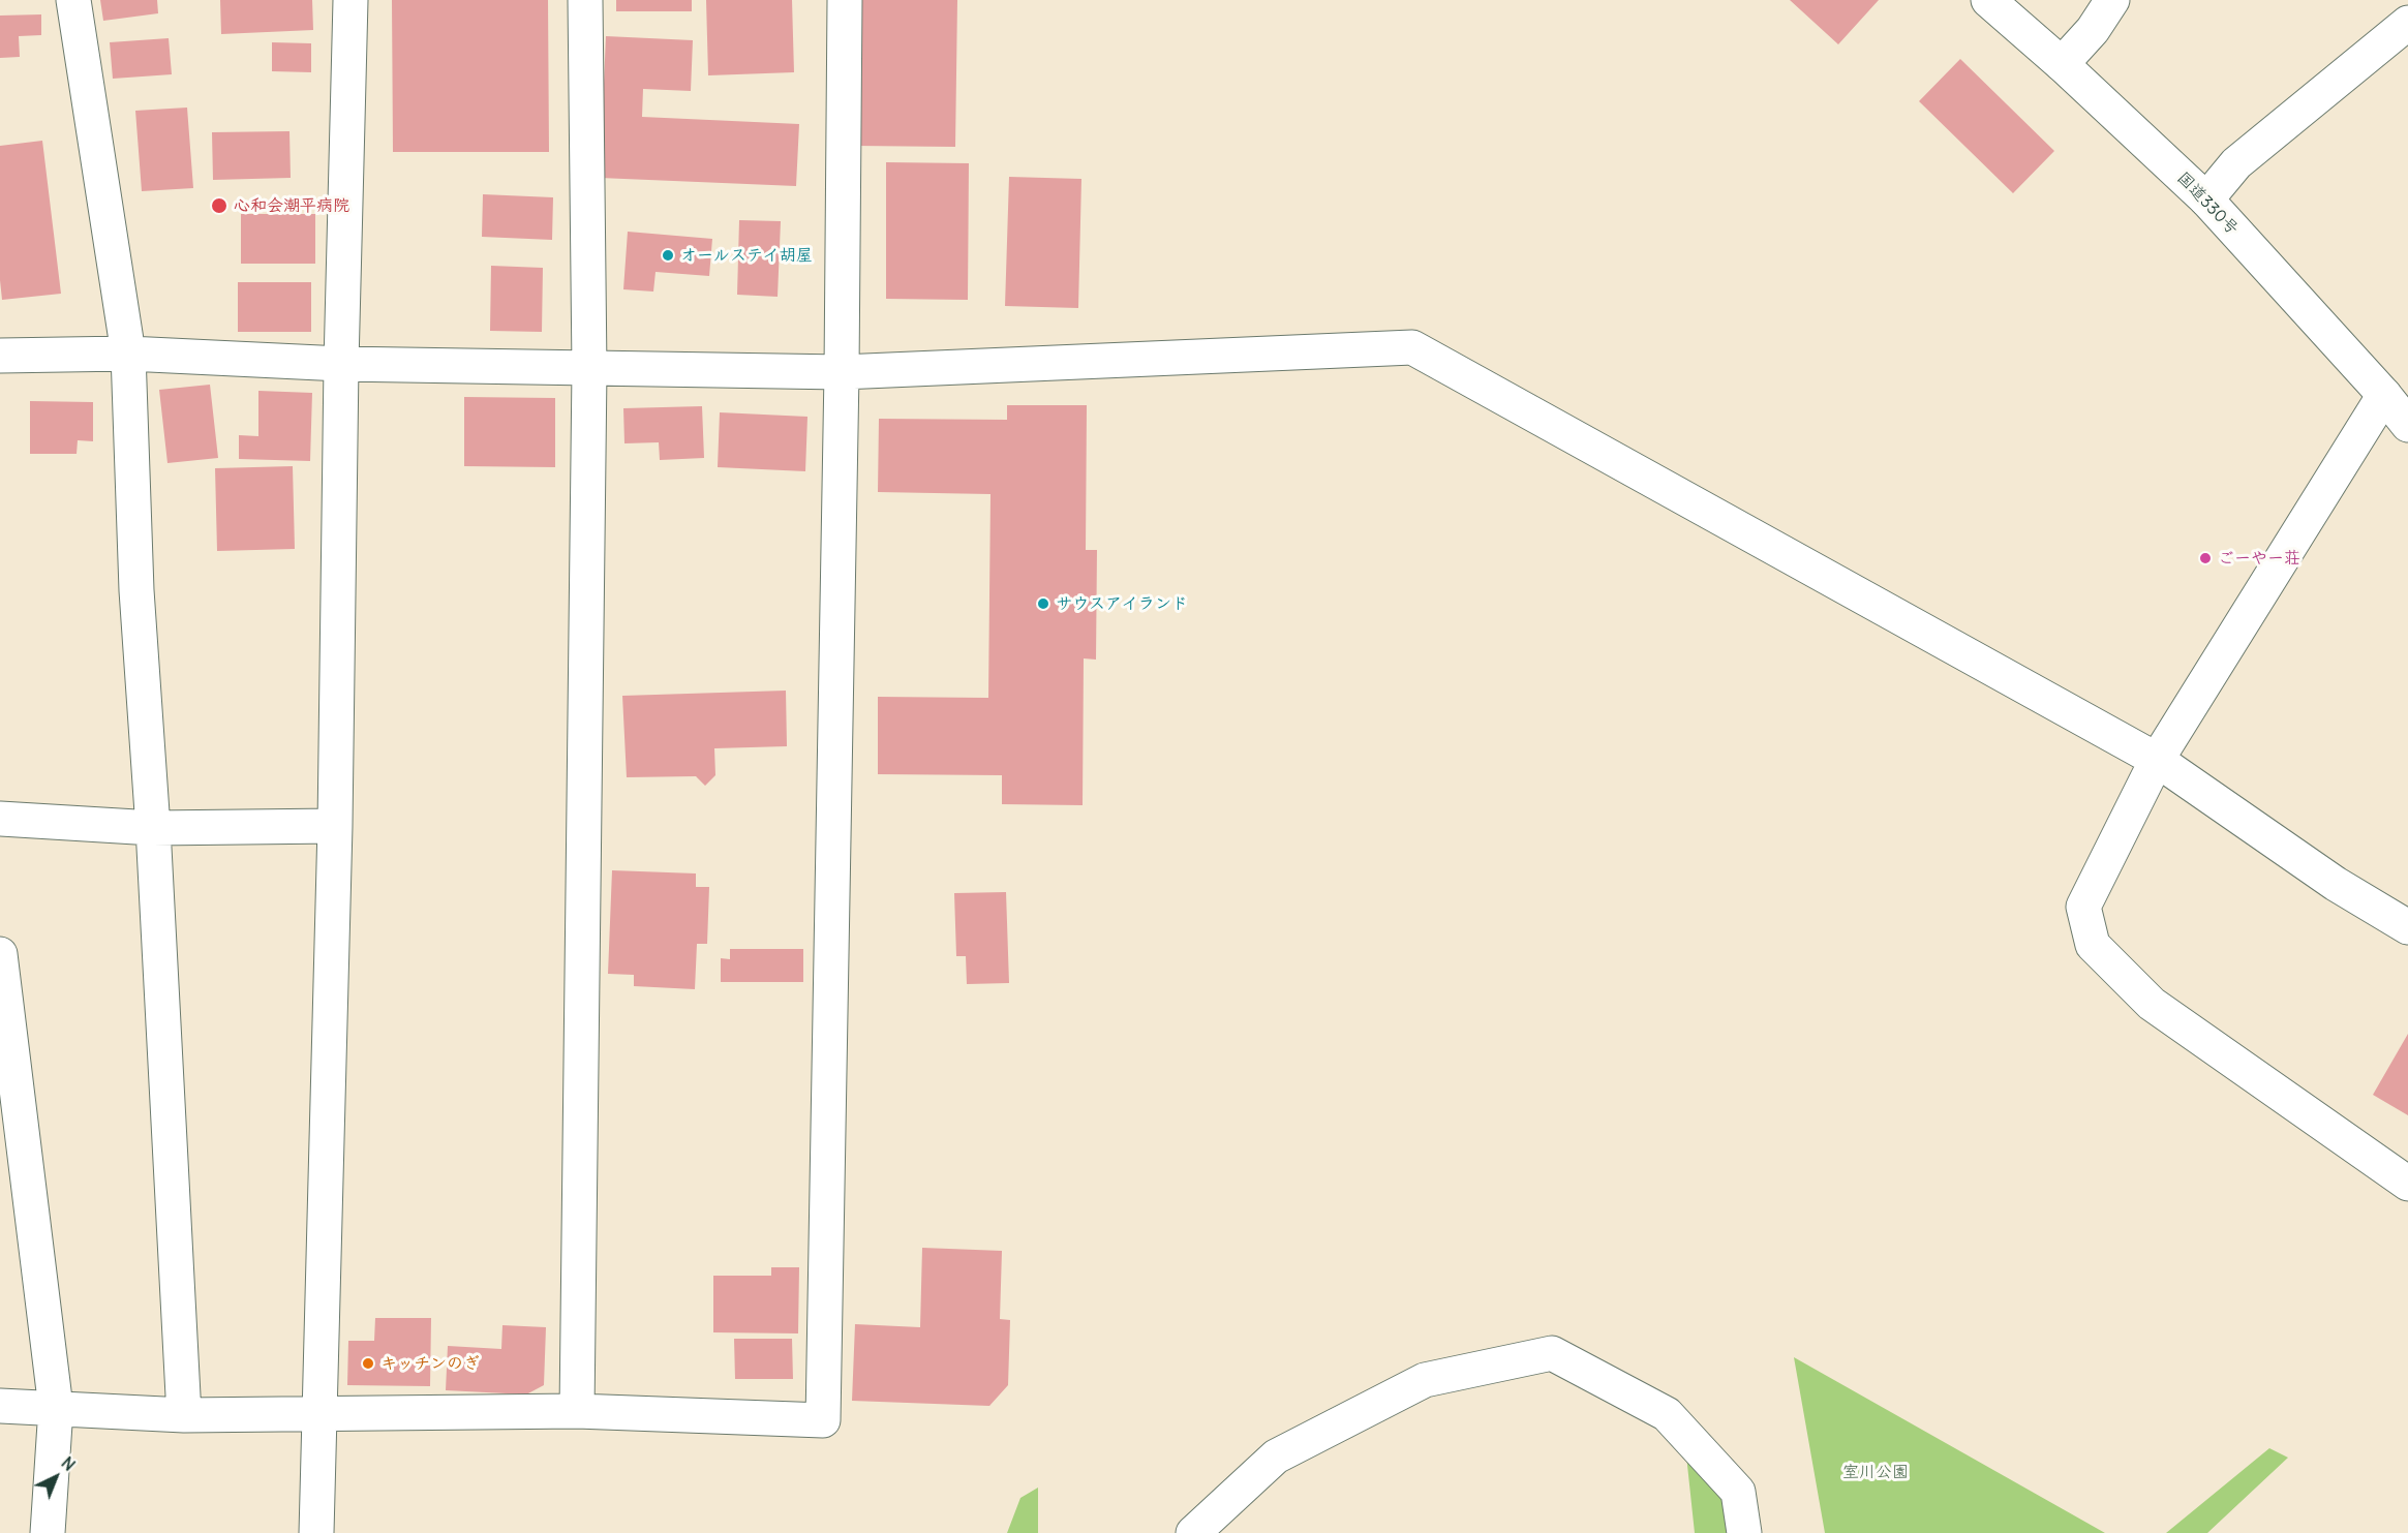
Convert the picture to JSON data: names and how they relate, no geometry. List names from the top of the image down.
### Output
{
  "streets": {
    "main road": ["国道330号"]
  },
  "parks": ["室川公園"],
  "places": [
    "心和会潮平病院",
    "オールステイ胡屋",
    "ごーやー荘",
    "サウスアイランド",
    "キッチンのぎ"
  ],
  "north": "top right"
}
